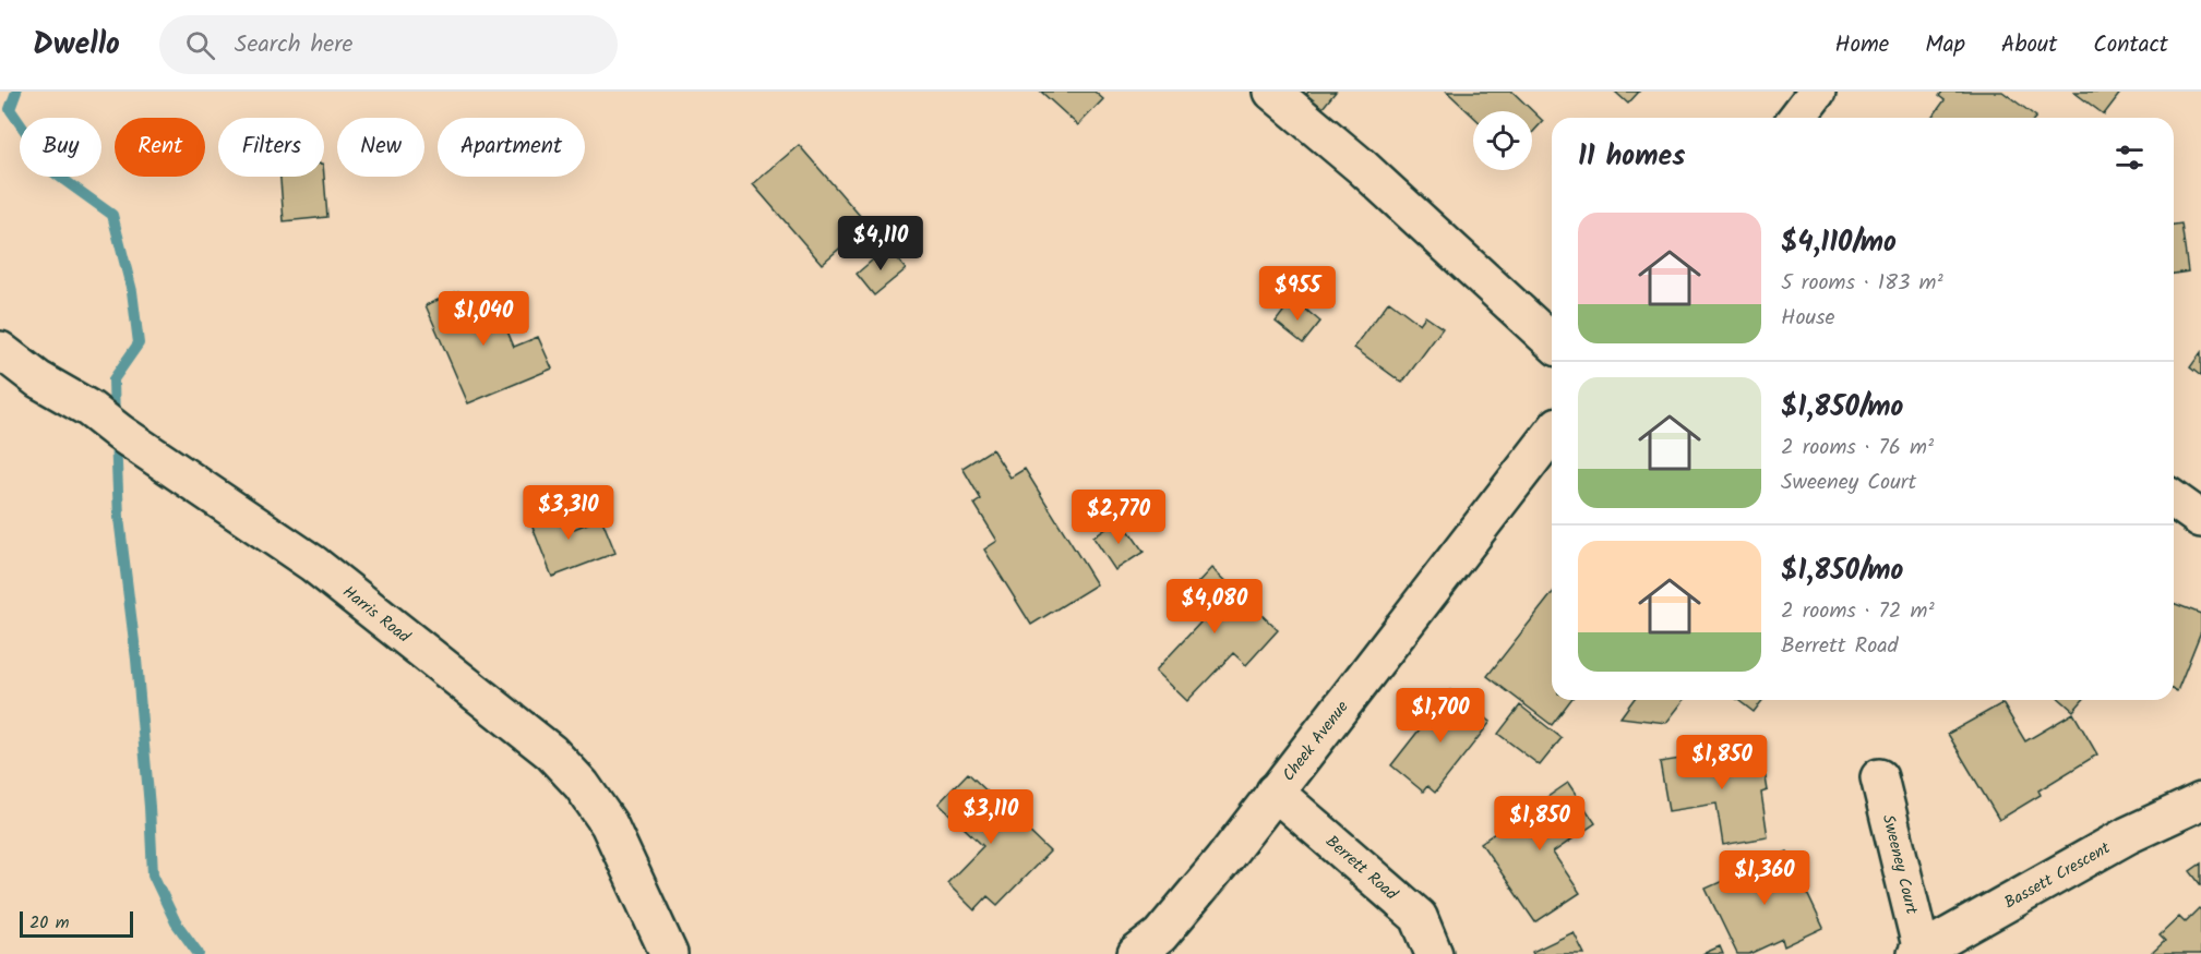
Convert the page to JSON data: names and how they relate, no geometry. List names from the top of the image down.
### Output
{
  "streets": {
    "street": [
      "Harris Road",
      "Cheek Avenue",
      "Sweeney Court",
      "Berrett Road",
      "Bassett Crescent"
    ]
  },
  "crossings": [
    ["Cheek Avenue", "Berrett Road"],
    ["Sweeney Court", "Bassett Crescent"]
  ],
  "scale_bar": "20 m",
  "page": {
    "header": "Dwello",
    "search": "Search here",
    "nav": [
      "Home",
      "Map",
      "About",
      "Contact"
    ],
    "chip": [
      "Buy",
      "Rent",
      "Filters",
      "New",
      "Apartment"
    ],
    "heading": "11 homes",
    "list": [
      {
        "name": "$4,110/mo",
        "note": "5 rooms · 183 m² · House"
      },
      {
        "name": "$1,850/mo",
        "note": "2 rooms · 76 m² · Sweeney Court"
      },
      {
        "name": "$1,850/mo",
        "note": "2 rooms · 72 m² · Berrett Road"
      }
    ],
    "price": [
      "$4,110",
      "$955",
      "$1,040",
      "$3,310",
      "$2,770",
      "$4,080",
      "$1,700",
      "$1,850",
      "$3,110",
      "$1,850",
      "$1,360"
    ],
    "scale": "20 m"
  }
}
